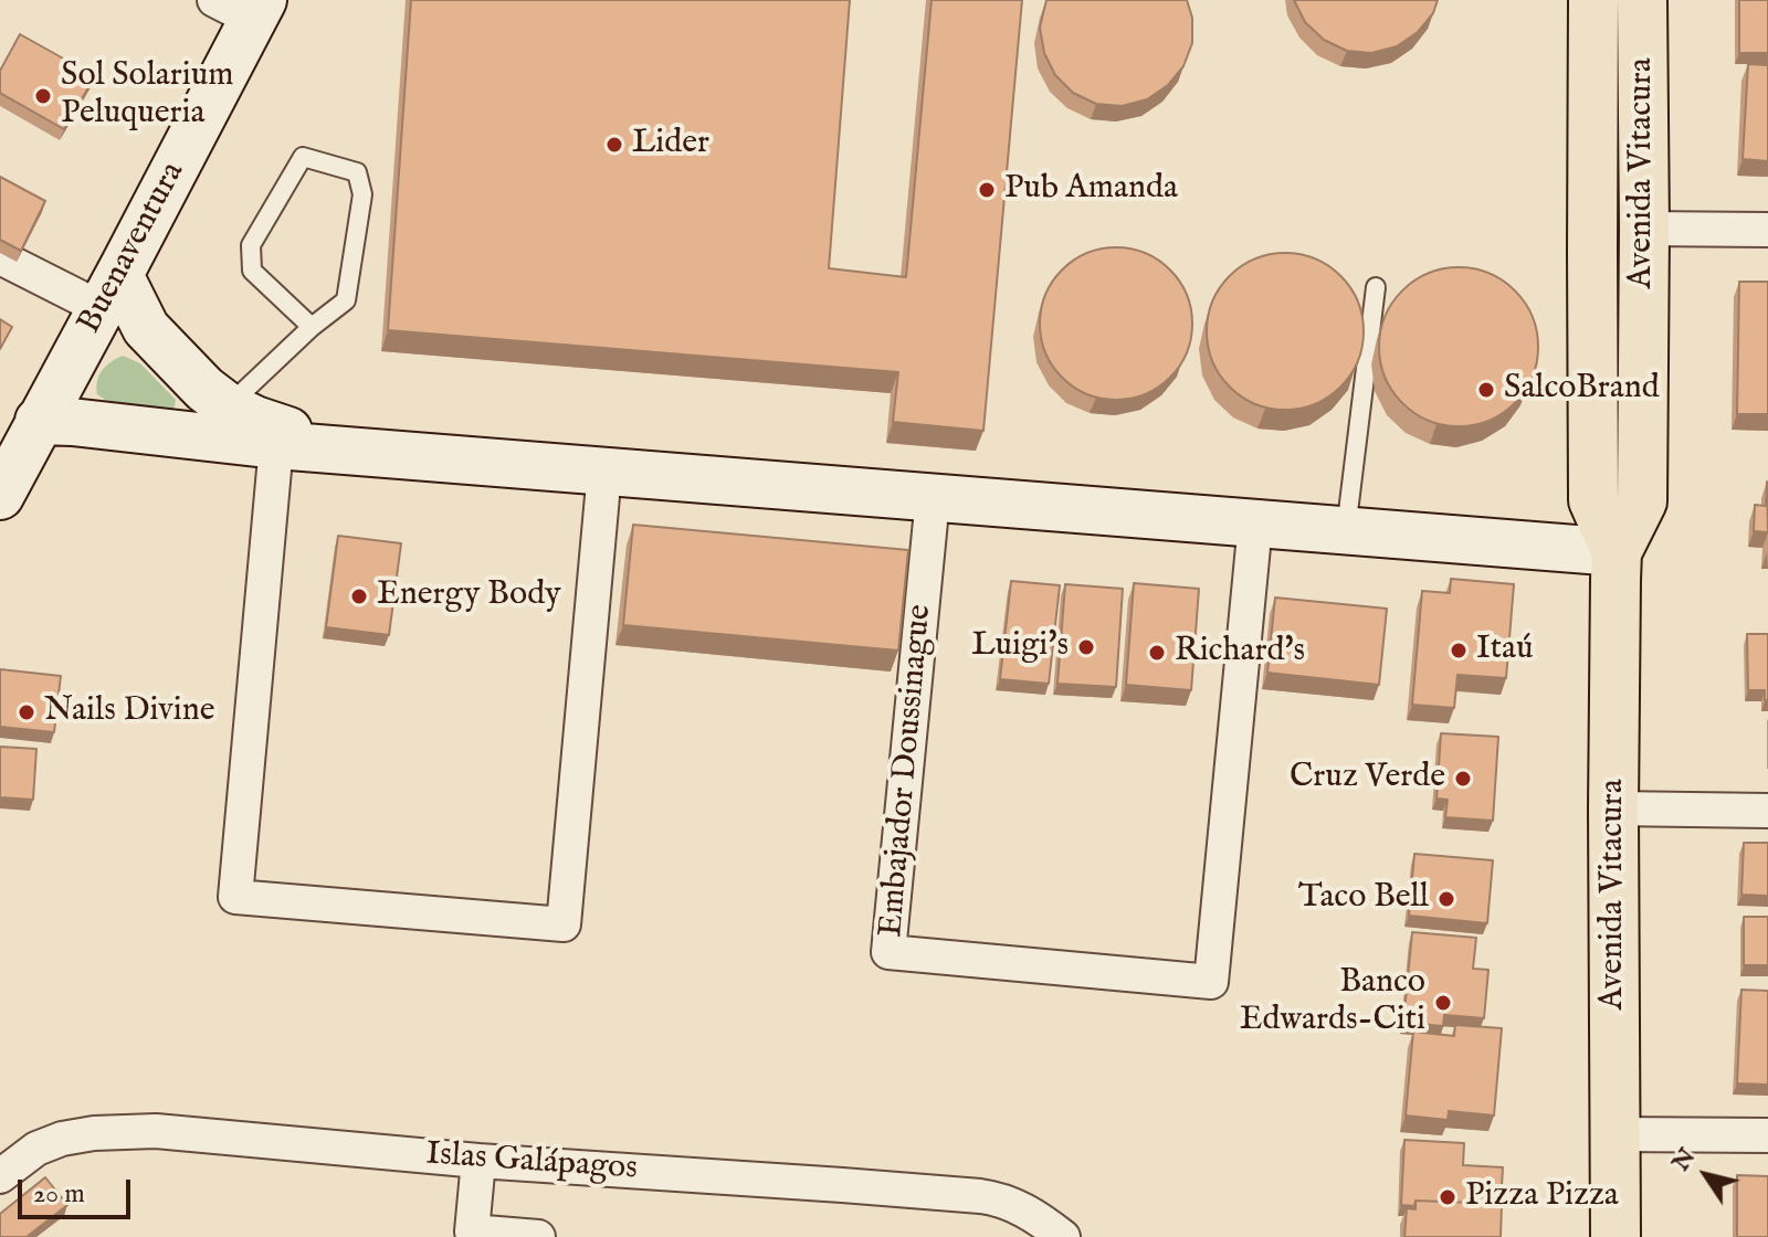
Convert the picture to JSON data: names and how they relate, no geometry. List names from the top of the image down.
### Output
{
  "streets": {
    "main road": ["Avenida Vitacura"],
    "street": ["Buenaventura", "Embajador Doussinague", "Islas Galápagos"]
  },
  "places": [
    "Sol Solarium Peluqueria",
    "Lider",
    "Pub Amanda",
    "SalcoBrand",
    "Energy Body",
    "Luigi's",
    "Itaú",
    "Richard's",
    "Nails Divine",
    "Cruz Verde",
    "Taco Bell",
    "Banco Edwards-Citi",
    "Pizza Pizza"
  ],
  "scale_bar": "20 m",
  "north": "top left"
}
